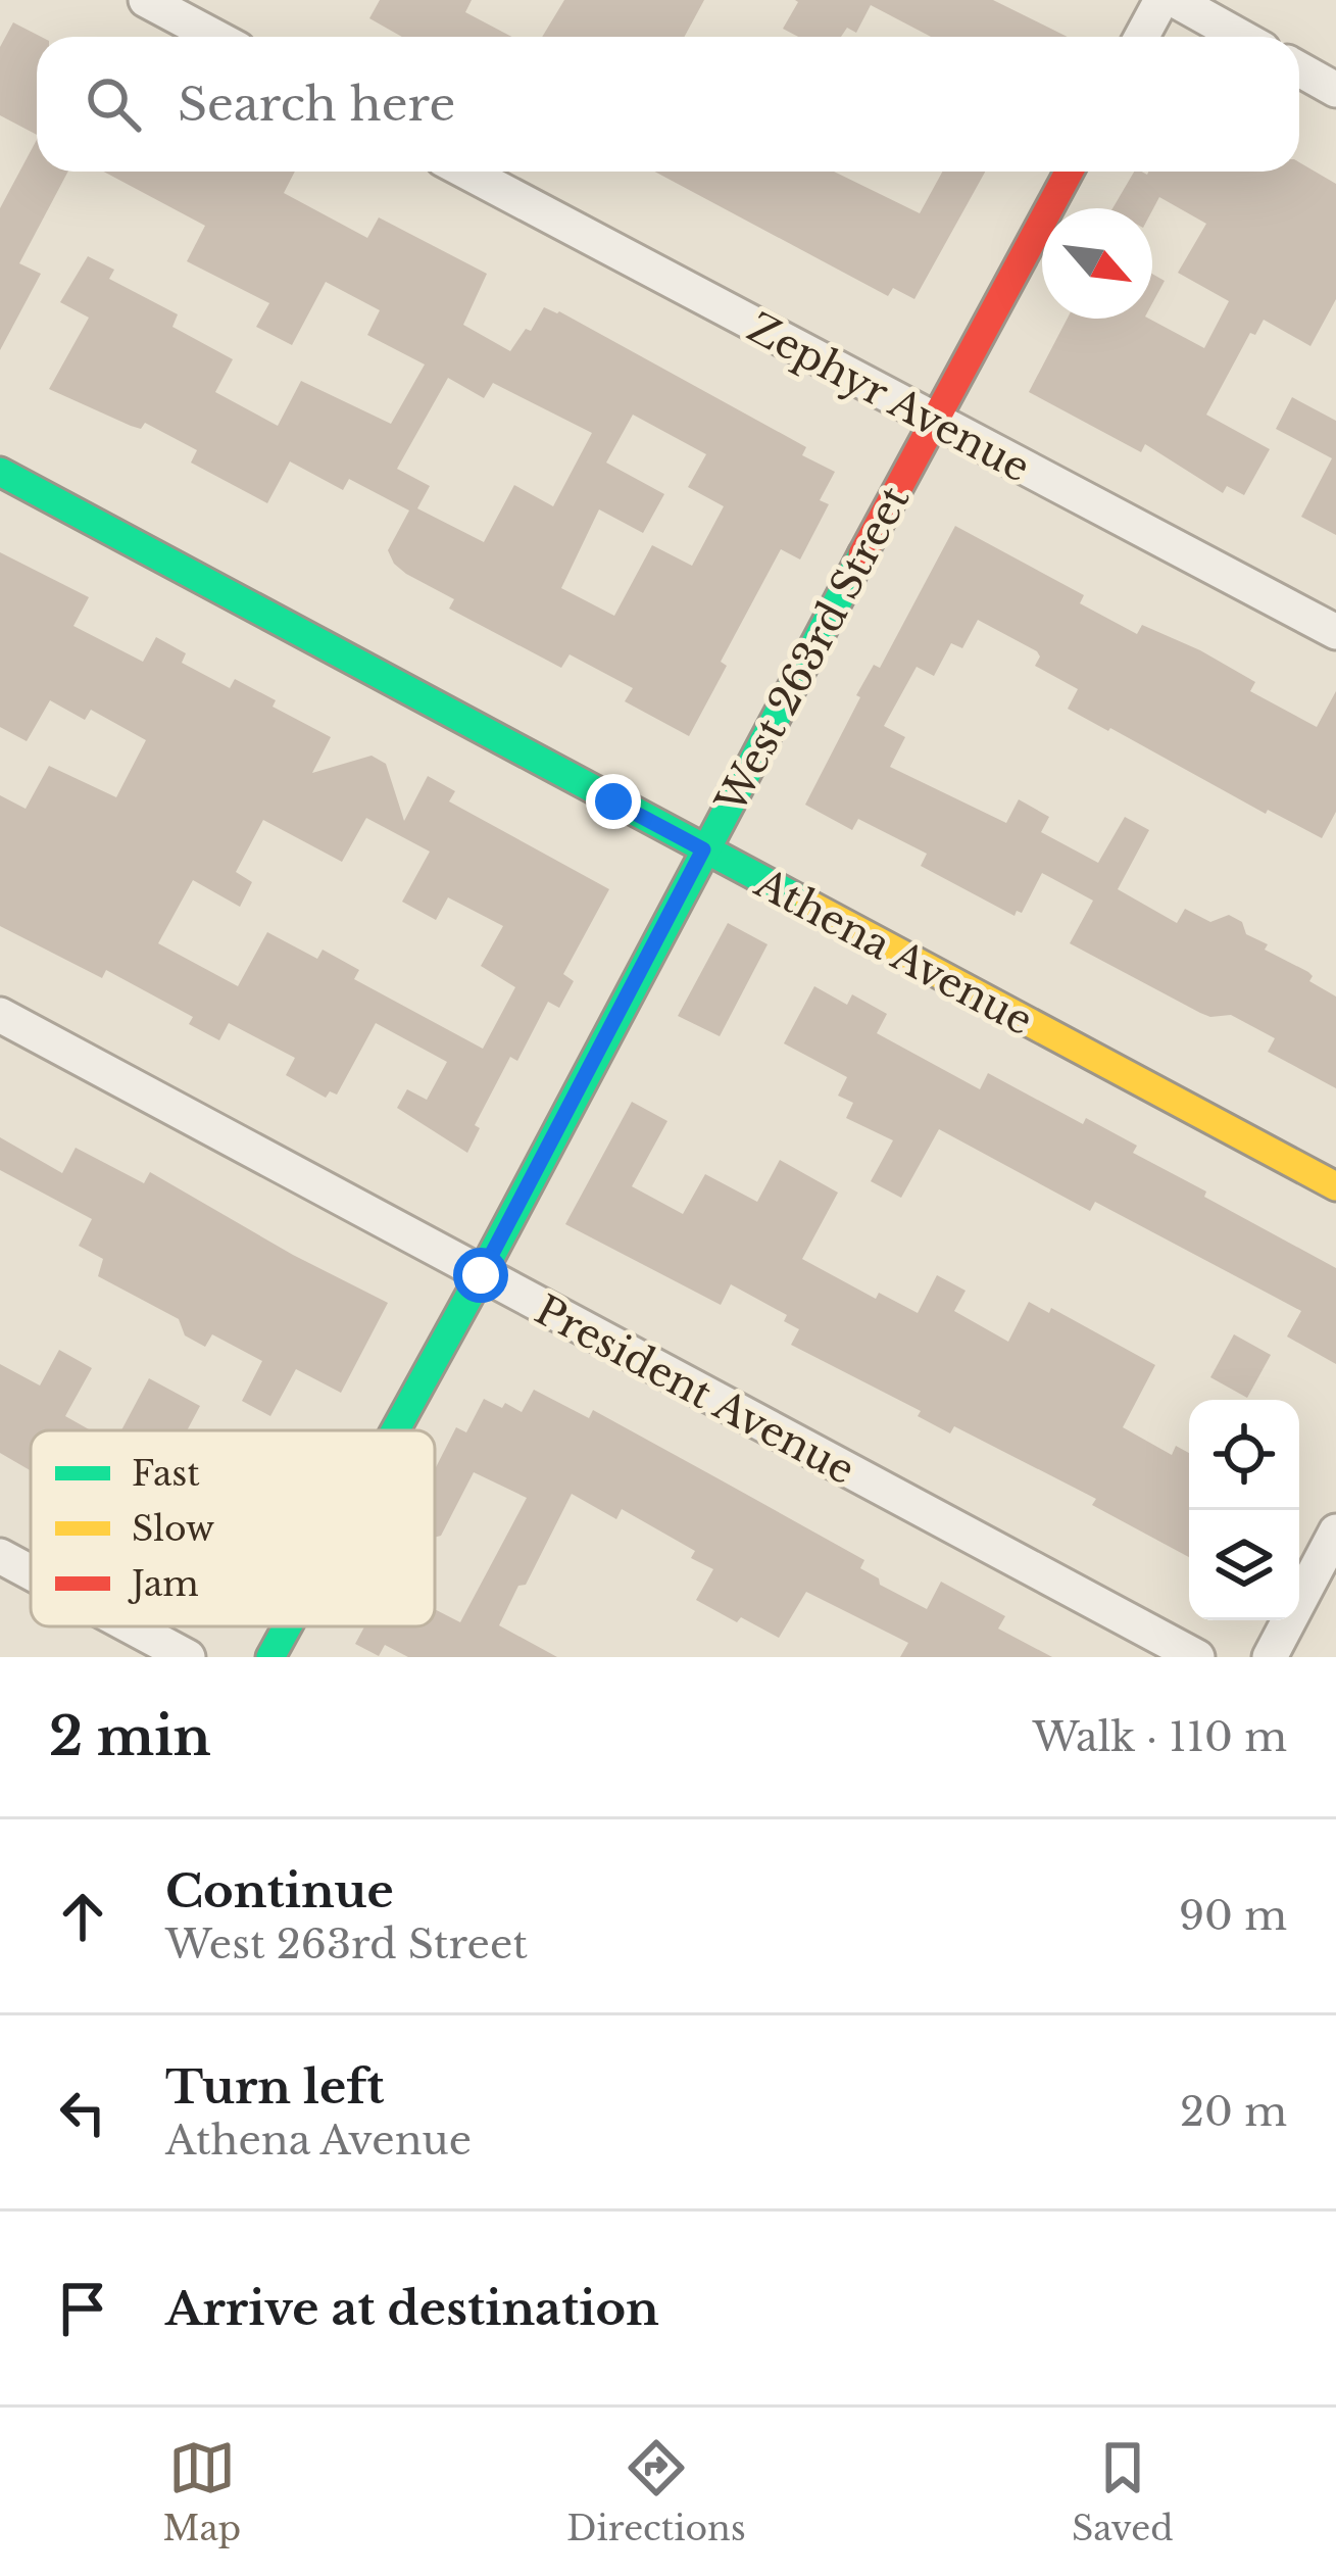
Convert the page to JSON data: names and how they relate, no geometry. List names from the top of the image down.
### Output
{
  "streets": {
    "street": [
      "Zephyr Avenue",
      "West 263rd Street",
      "Athena Avenue",
      "President Avenue"
    ]
  },
  "crossings": [
    ["Zephyr Avenue", "West 263rd Street"],
    ["West 263rd Street", "Athena Avenue"],
    ["West 263rd Street", "President Avenue"]
  ],
  "legend": ["Fast", "Slow", "Jam"],
  "north": "bottom right",
  "page": {
    "search": "Search here",
    "heading": ["2 min", "Walk · 110 m"],
    "list": [
      ["Continue", "West 263rd Street", "90 m"],
      ["Turn left", "Athena Avenue", "20 m"],
      "Arrive at destination"
    ],
    "nav": ["Map", "Directions", "Saved"]
  }
}
